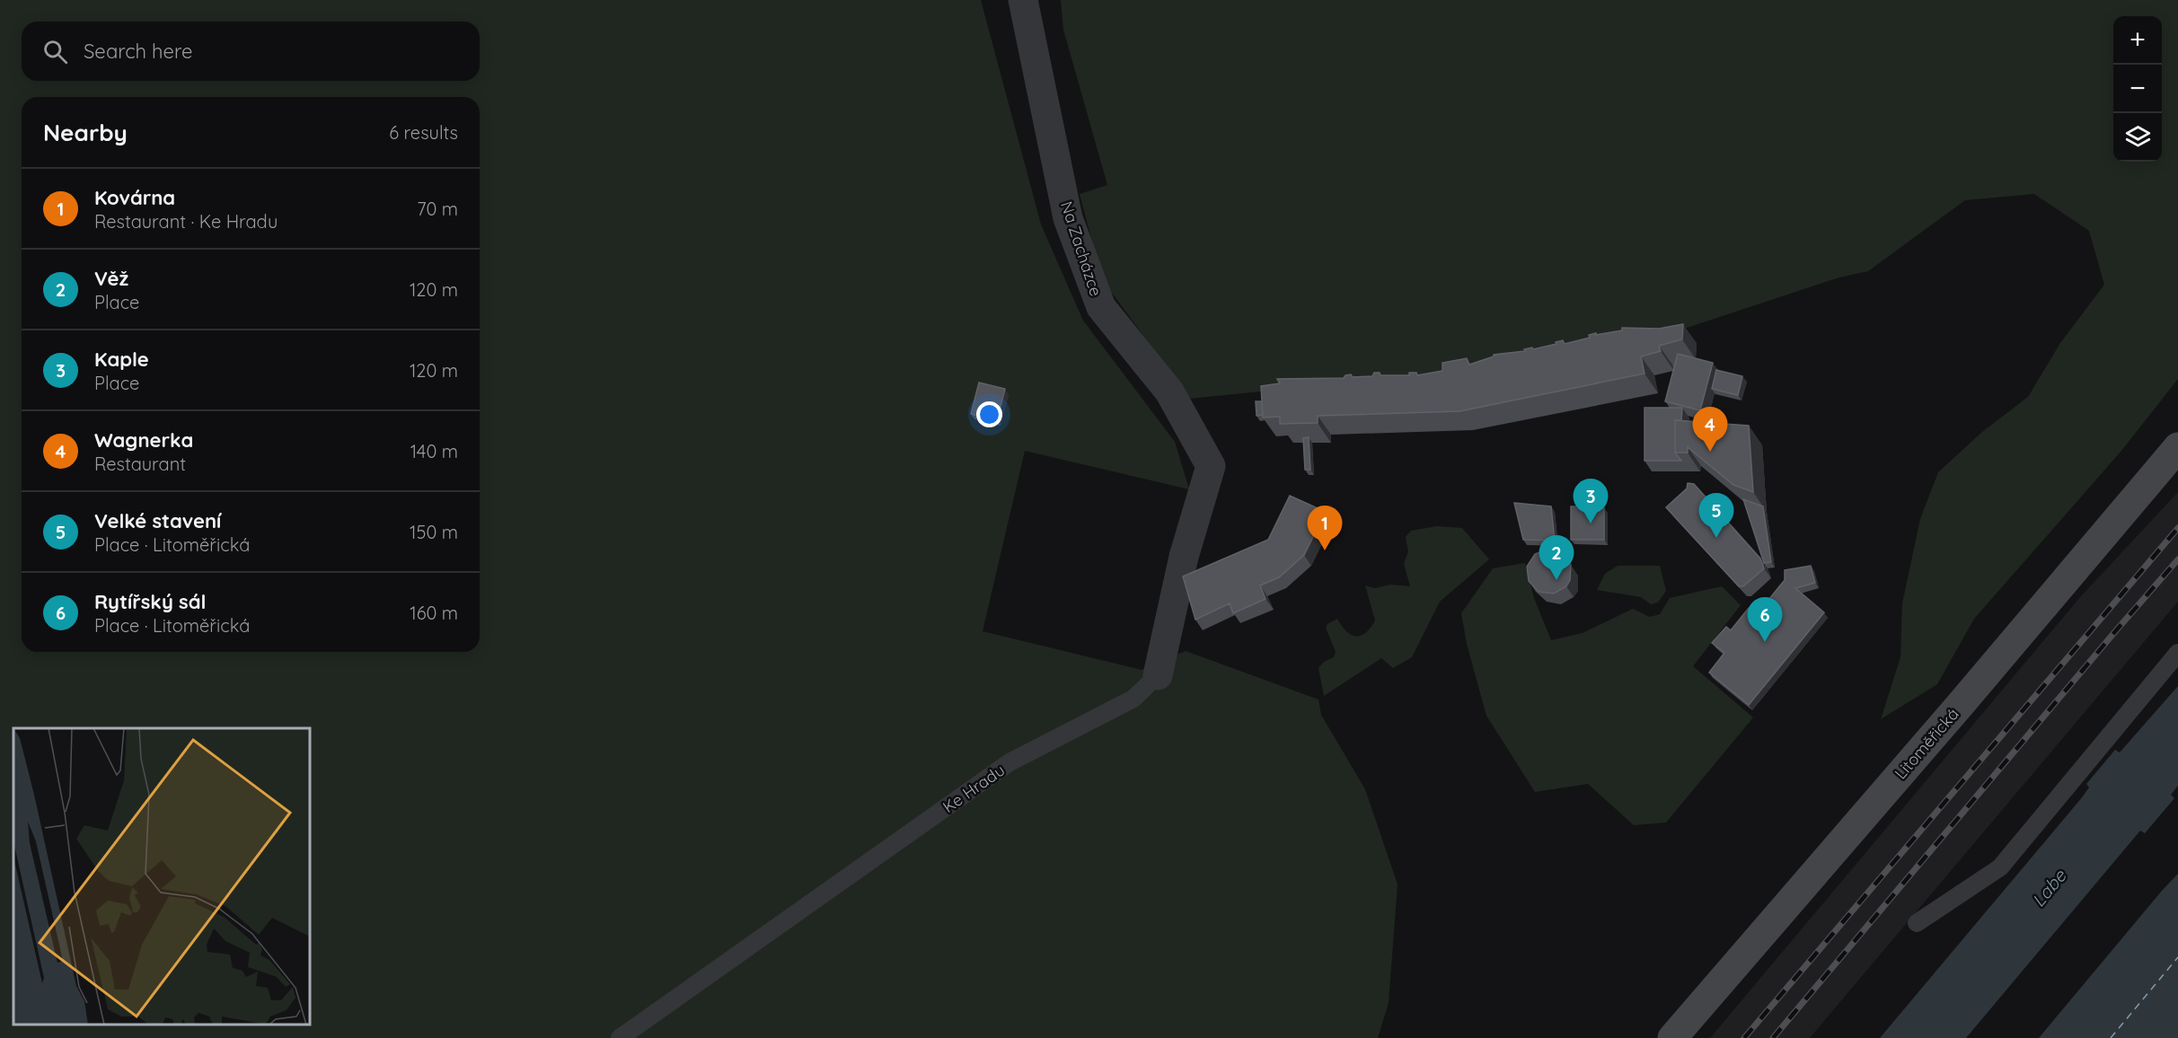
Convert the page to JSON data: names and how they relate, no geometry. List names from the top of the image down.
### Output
{
  "streets": {
    "main road": ["Litoměřická"],
    "street": ["Na Zacházce", "Ke Hradu"]
  },
  "crossings": [
    ["Na Zacházce", "Ke Hradu"]
  ],
  "water": ["Labe"],
  "page": {
    "map_buttons": ["+", "−"],
    "search": "Search here",
    "heading": ["Nearby", "6 results"],
    "list": [
      {
        "mark": "1",
        "name": "Kovárna",
        "note": "Restaurant · Ke Hradu",
        "value": "70 m"
      },
      {
        "mark": "2",
        "name": "Věž",
        "note": "Place",
        "value": "120 m"
      },
      {
        "mark": "3",
        "name": "Kaple",
        "note": "Place",
        "value": "120 m"
      },
      {
        "mark": "4",
        "name": "Wagnerka",
        "note": "Restaurant",
        "value": "140 m"
      },
      {
        "mark": "5",
        "name": "Velké stavení",
        "note": "Place · Litoměřická",
        "value": "150 m"
      },
      {
        "mark": "6",
        "name": "Rytířský sál",
        "note": "Place · Litoměřická",
        "value": "160 m"
      }
    ],
    "pins": [
      "4",
      "3",
      "5",
      "1",
      "2",
      "6"
    ]
  }
}
